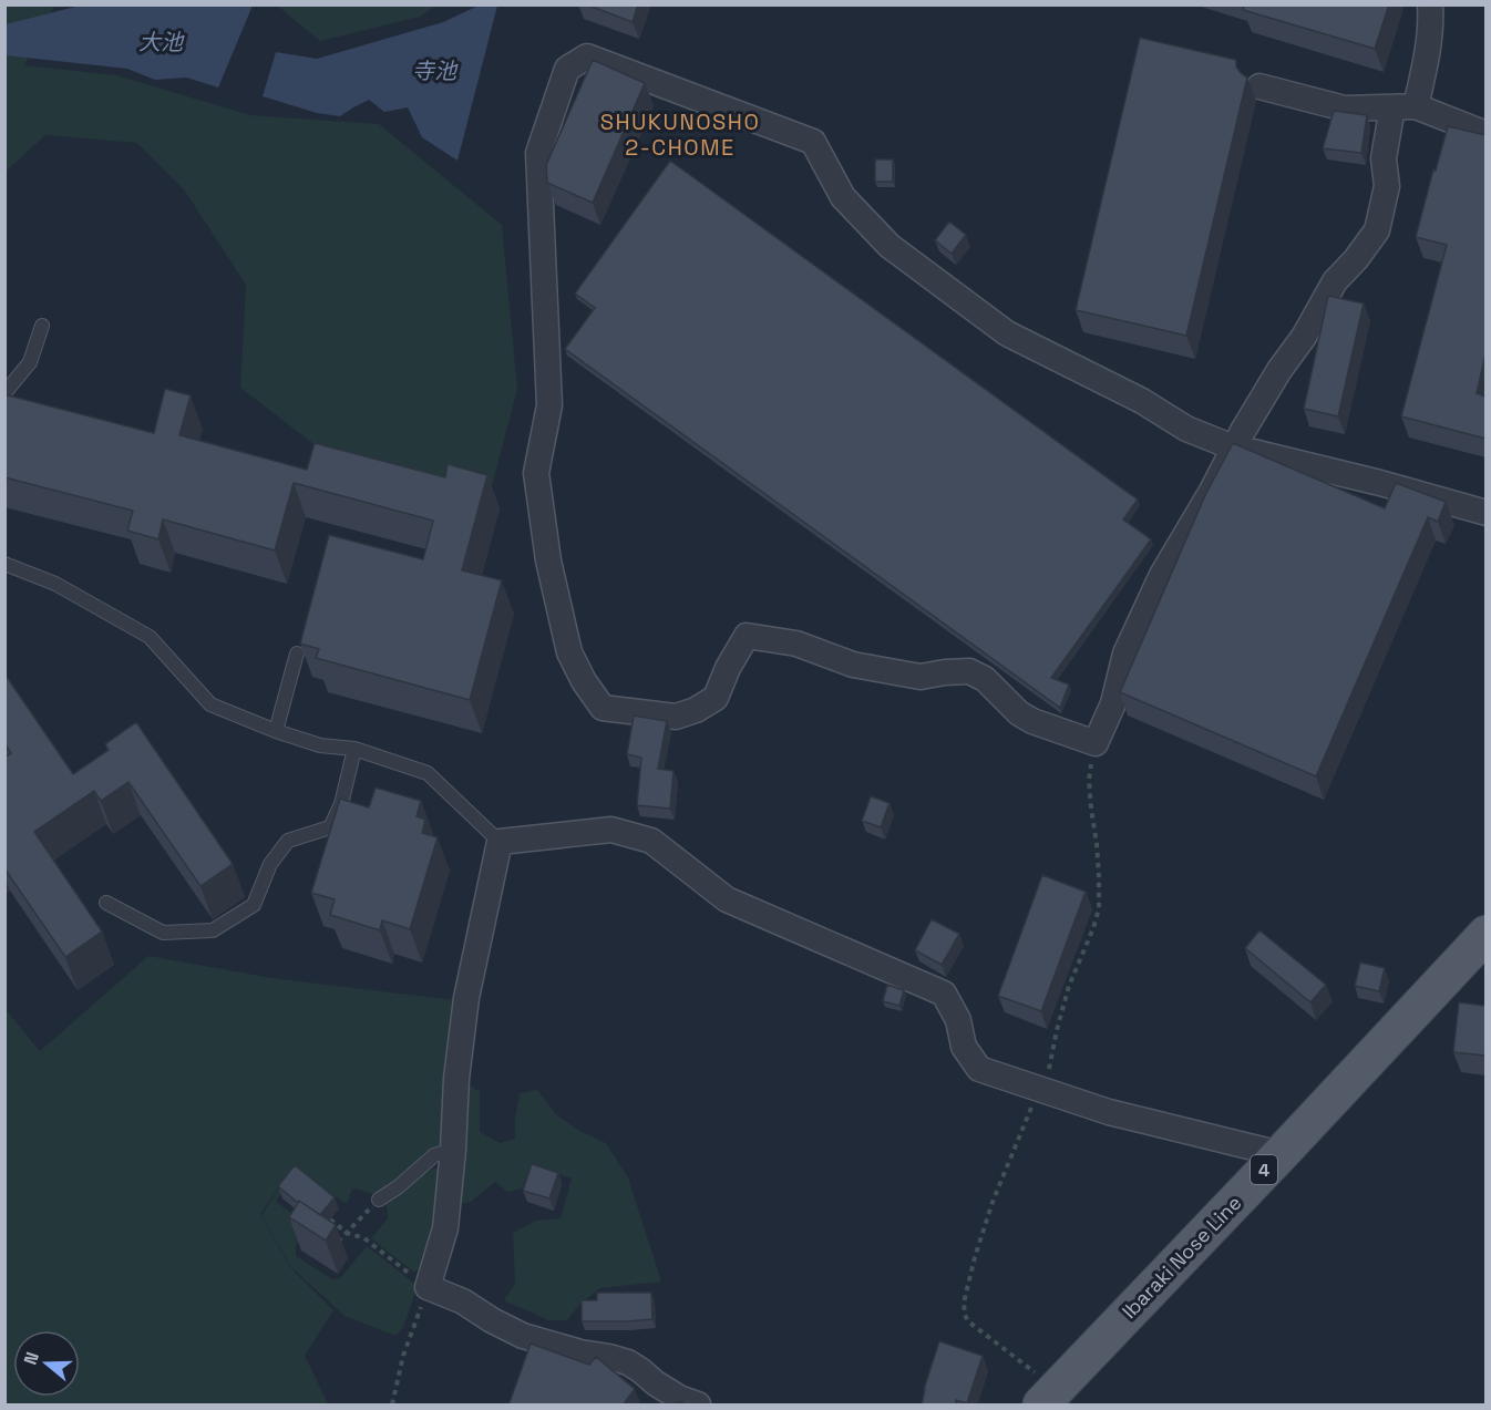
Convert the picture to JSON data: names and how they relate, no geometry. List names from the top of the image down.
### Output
{
  "streets": {
    "main road": ["4", "Ibaraki Nose Line"]
  },
  "districts": ["SHUKUNOSHO 2-CHOME"],
  "water": ["大池", "寺池"],
  "north": "left"
}
